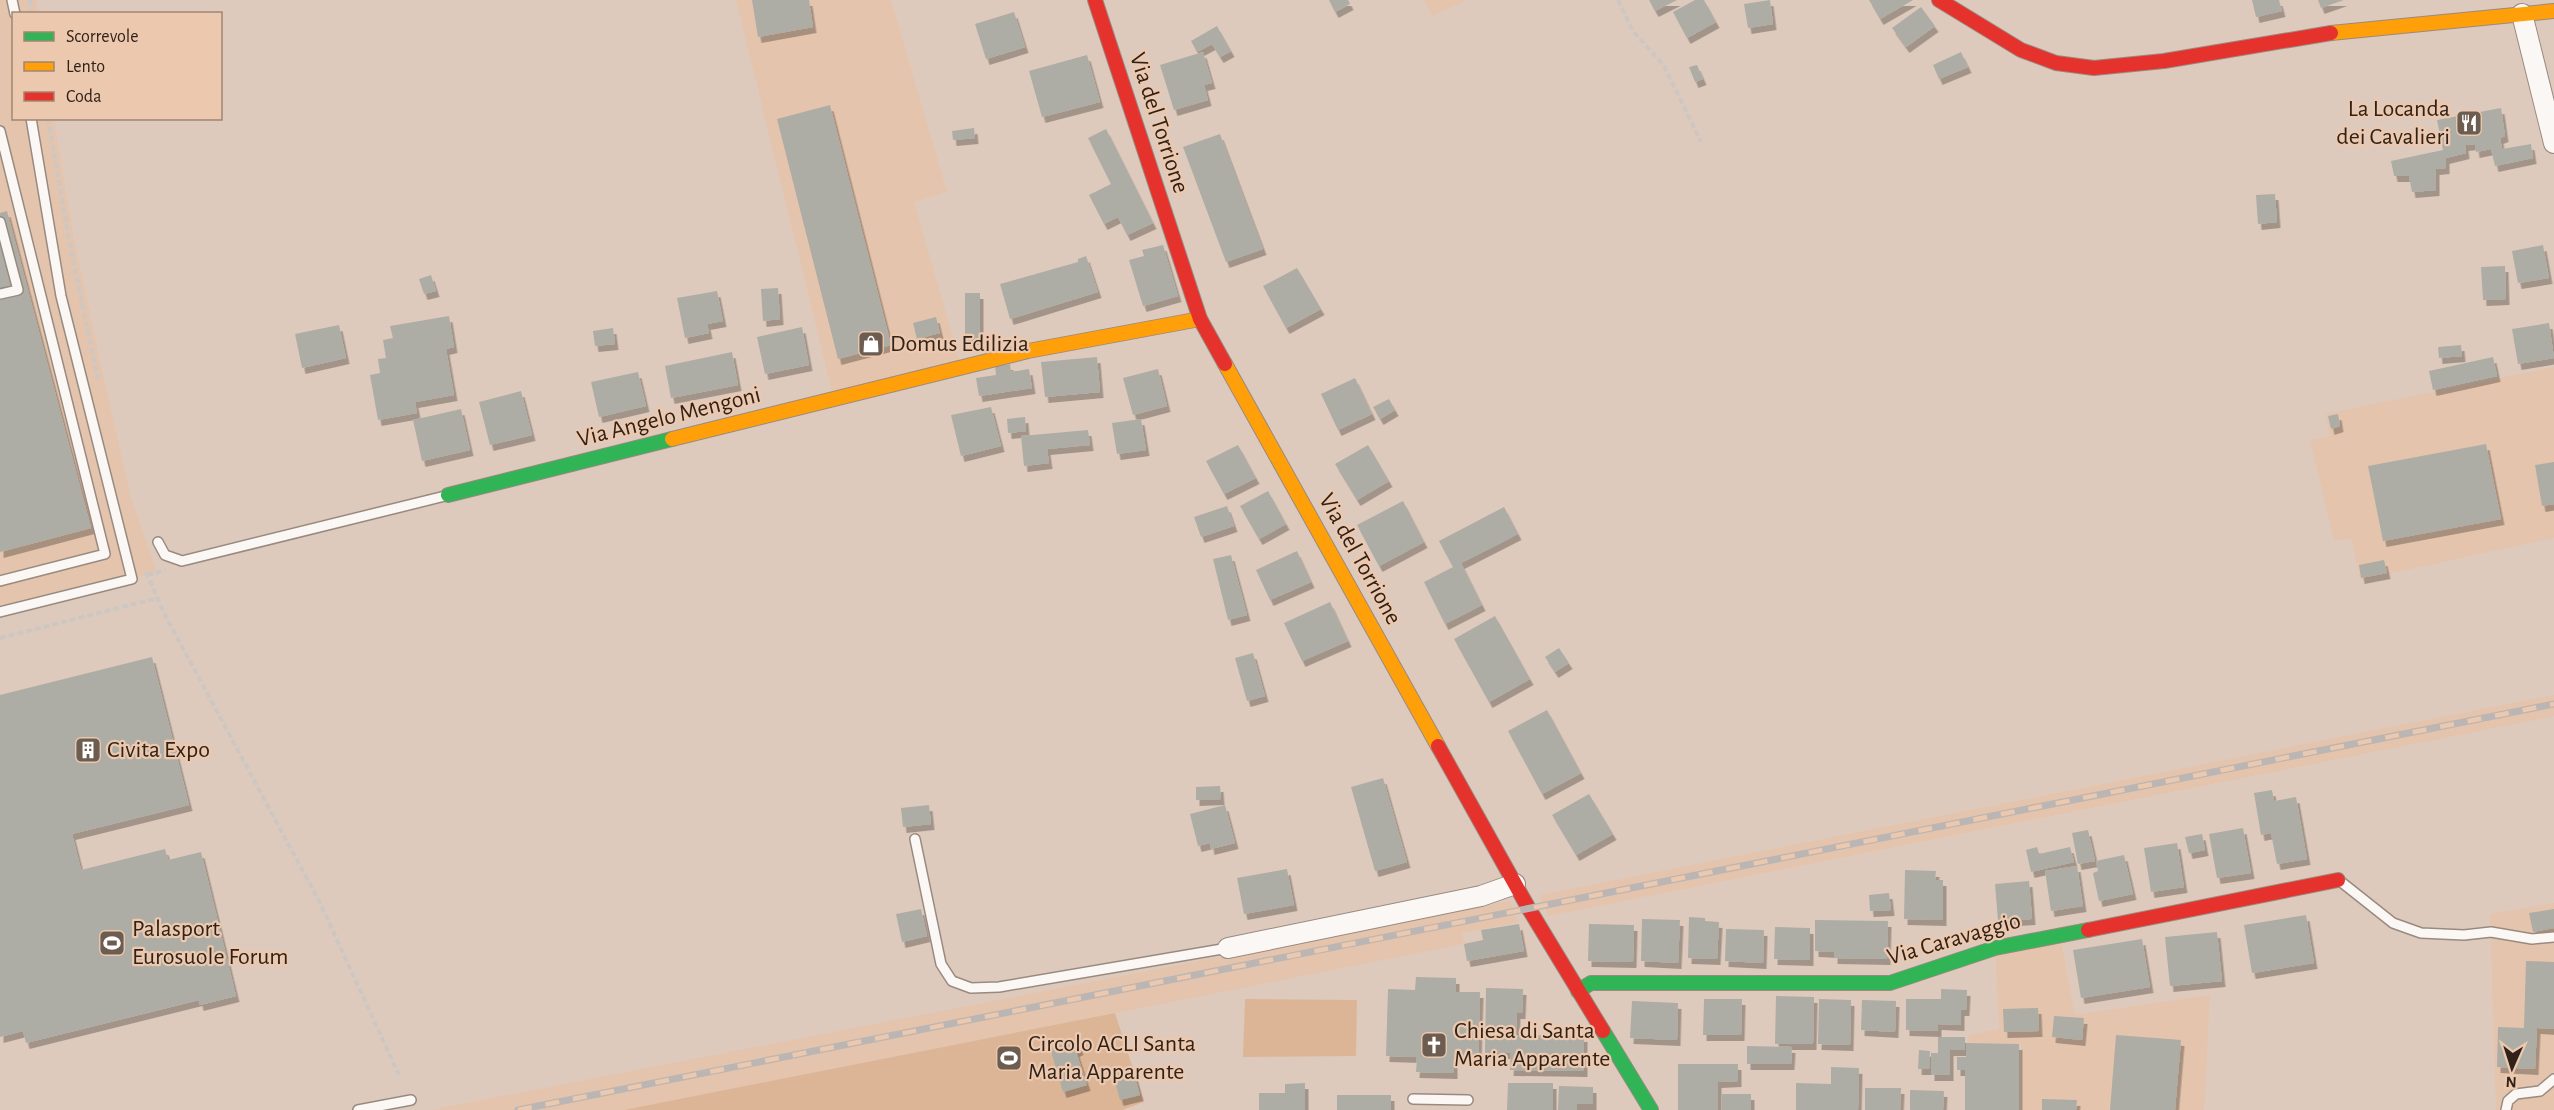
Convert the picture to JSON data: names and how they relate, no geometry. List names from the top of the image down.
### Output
{
  "streets": {
    "street": ["Via del Torrione", "Via Angelo Mengoni", "Via Caravaggio"]
  },
  "crossings": [
    ["Via del Torrione", "Via Angelo Mengoni"],
    ["Via del Torrione", "Via Caravaggio"]
  ],
  "places": {
    "restaurant": ["La Locanda dei Cavalieri"],
    "shop": ["Domus Edilizia"],
    "building": ["Civita Expo"],
    "sports": ["Palasport Eurosuole Forum", "Circolo ACLI Santa Maria Apparente"],
    "church": ["Chiesa di Santa Maria Apparente"]
  },
  "legend": ["Scorrevole", "Lento", "Coda"],
  "north": "bottom"
}
